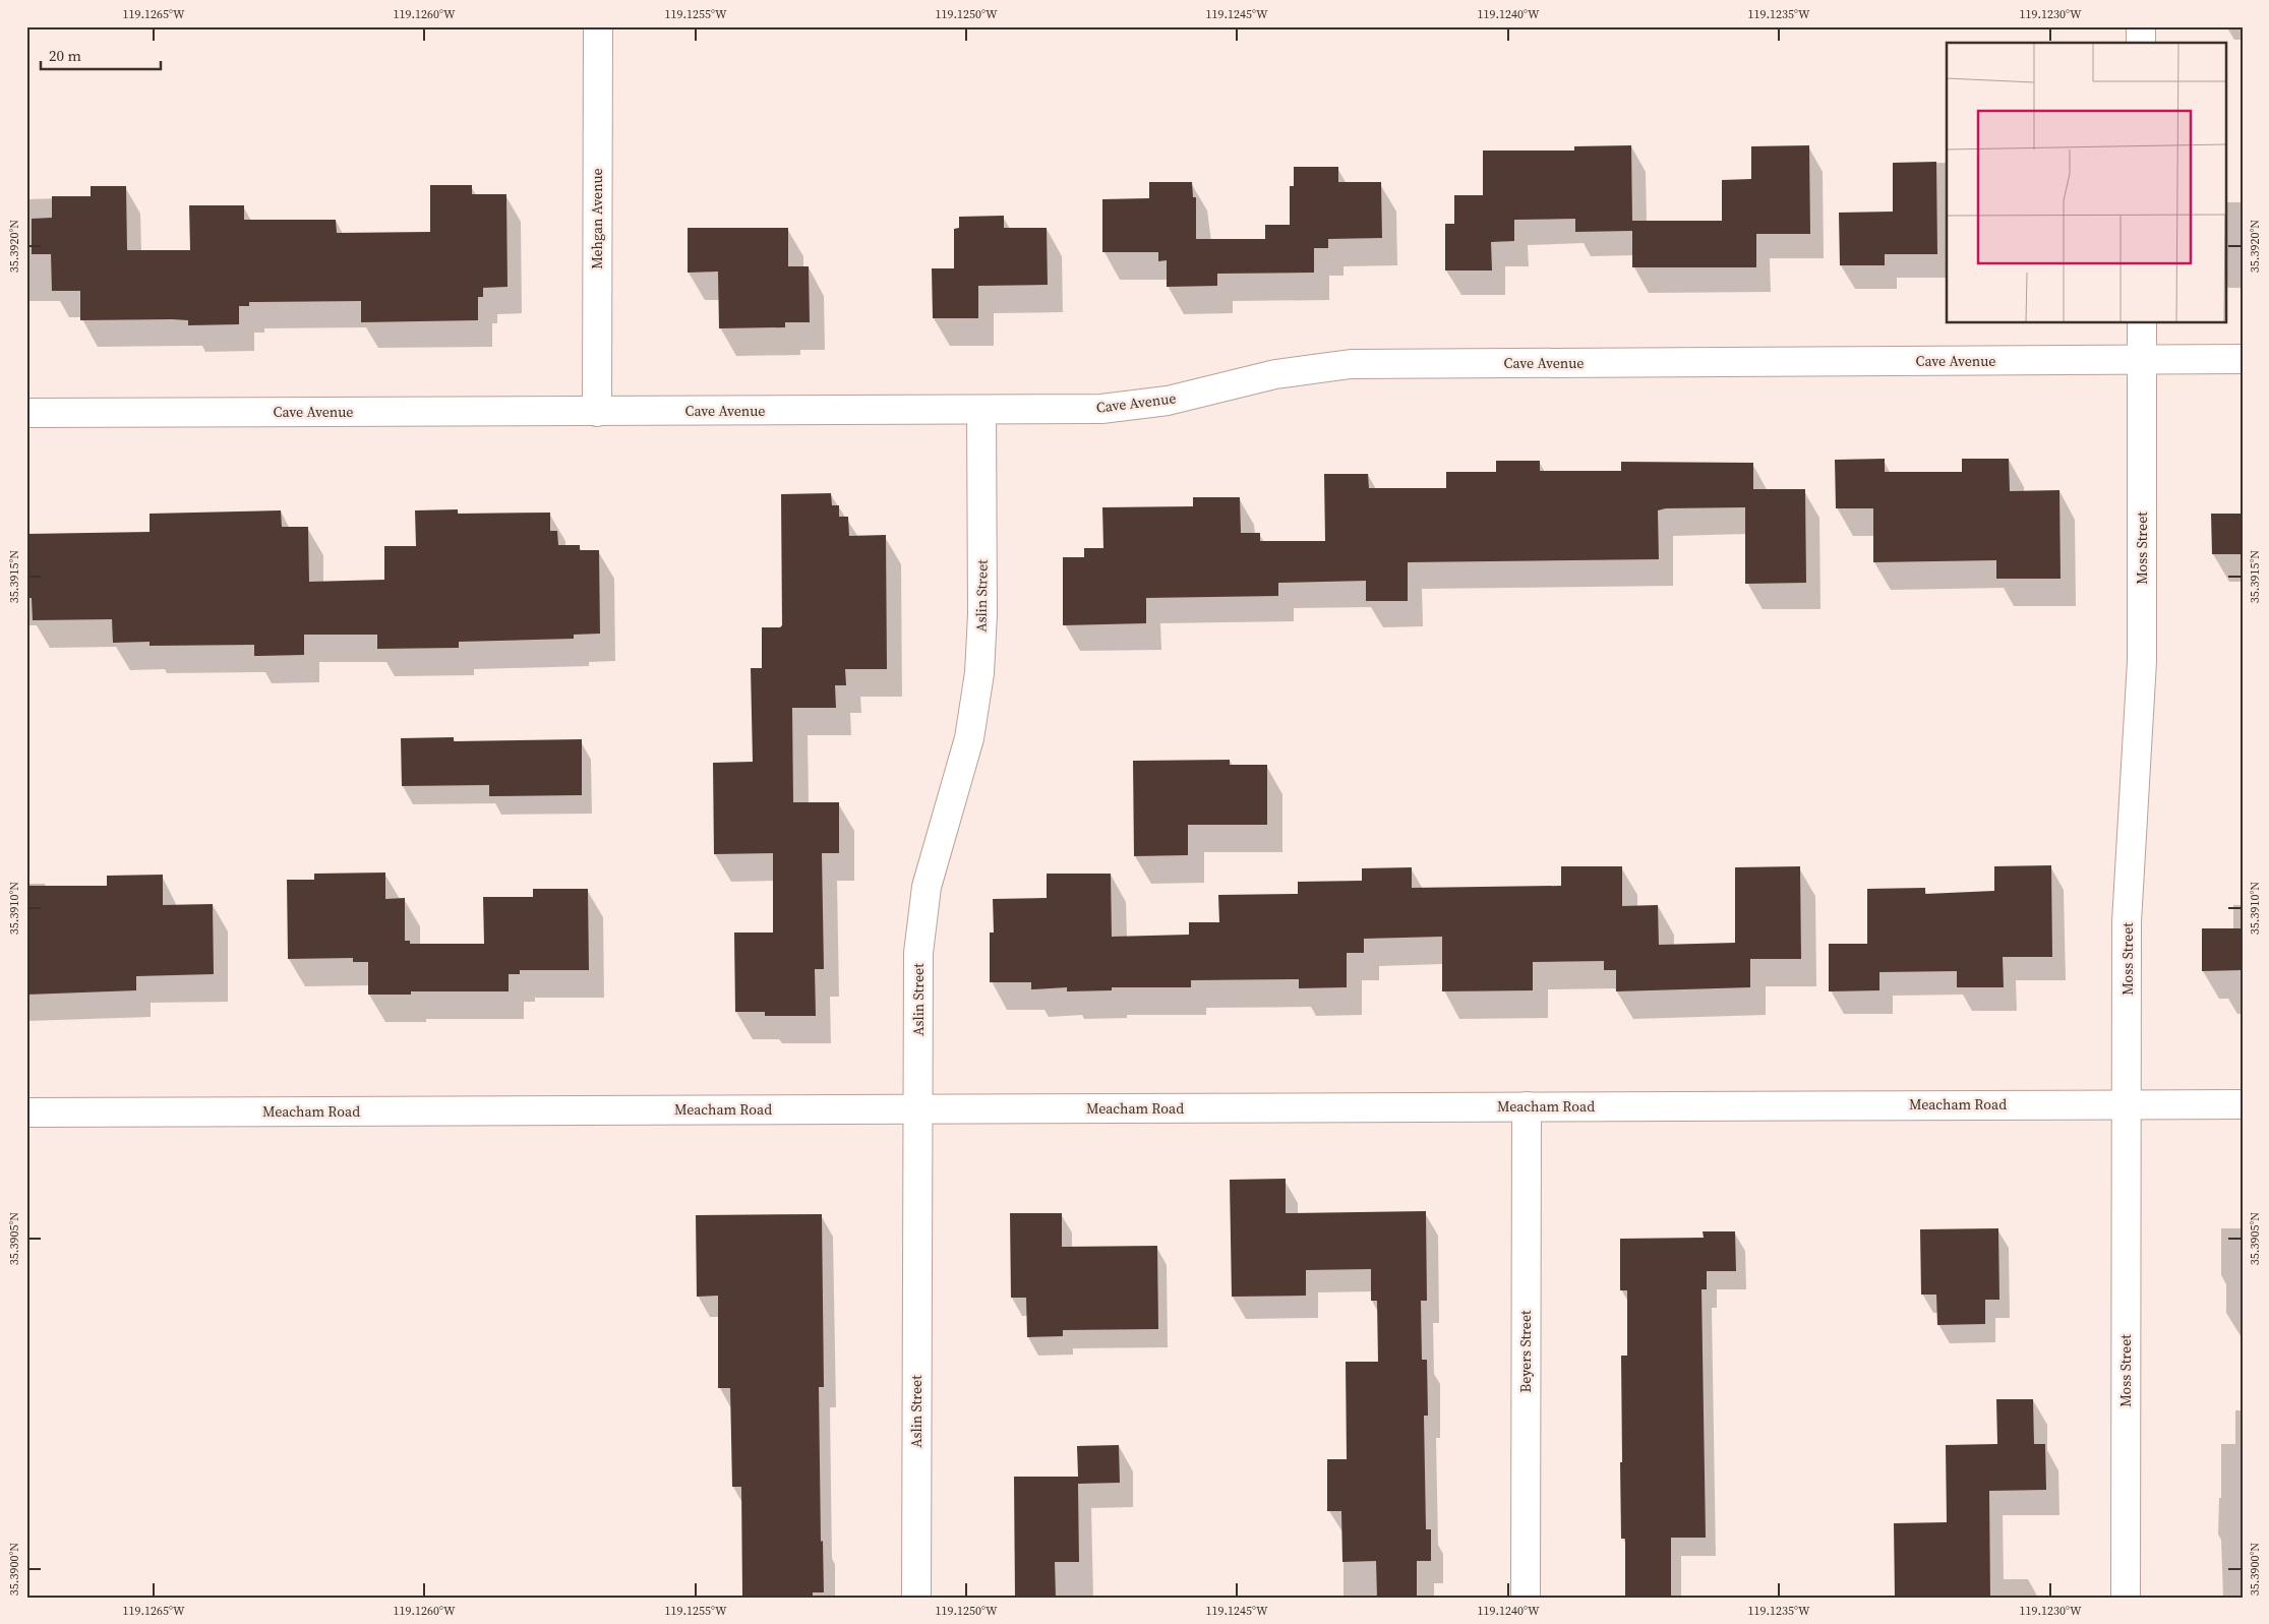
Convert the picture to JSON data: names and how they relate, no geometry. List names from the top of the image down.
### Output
{
  "streets": {
    "street": [
      "Mehgan Avenue",
      "Cave Avenue",
      "Moss Street",
      "Aslin Street",
      "Meacham Road",
      "Beyers Street"
    ]
  },
  "crossings": [
    ["Mehgan Avenue", "Cave Avenue"],
    ["Cave Avenue", "Moss Street"],
    ["Cave Avenue", "Aslin Street"],
    ["Moss Street", "Meacham Road"],
    ["Aslin Street", "Meacham Road"],
    ["Meacham Road", "Beyers Street"]
  ],
  "scale_bar": "20 m",
  "coordinates": [
    "119.1265°W",
    "119.1260°W",
    "119.1255°W",
    "119.1250°W",
    "119.1245°W",
    "119.1240°W",
    "119.1235°W",
    "119.1230°W",
    "35.3920°N",
    "35.3915°N",
    "35.3910°N",
    "35.3905°N",
    "35.3900°N"
  ]
}
